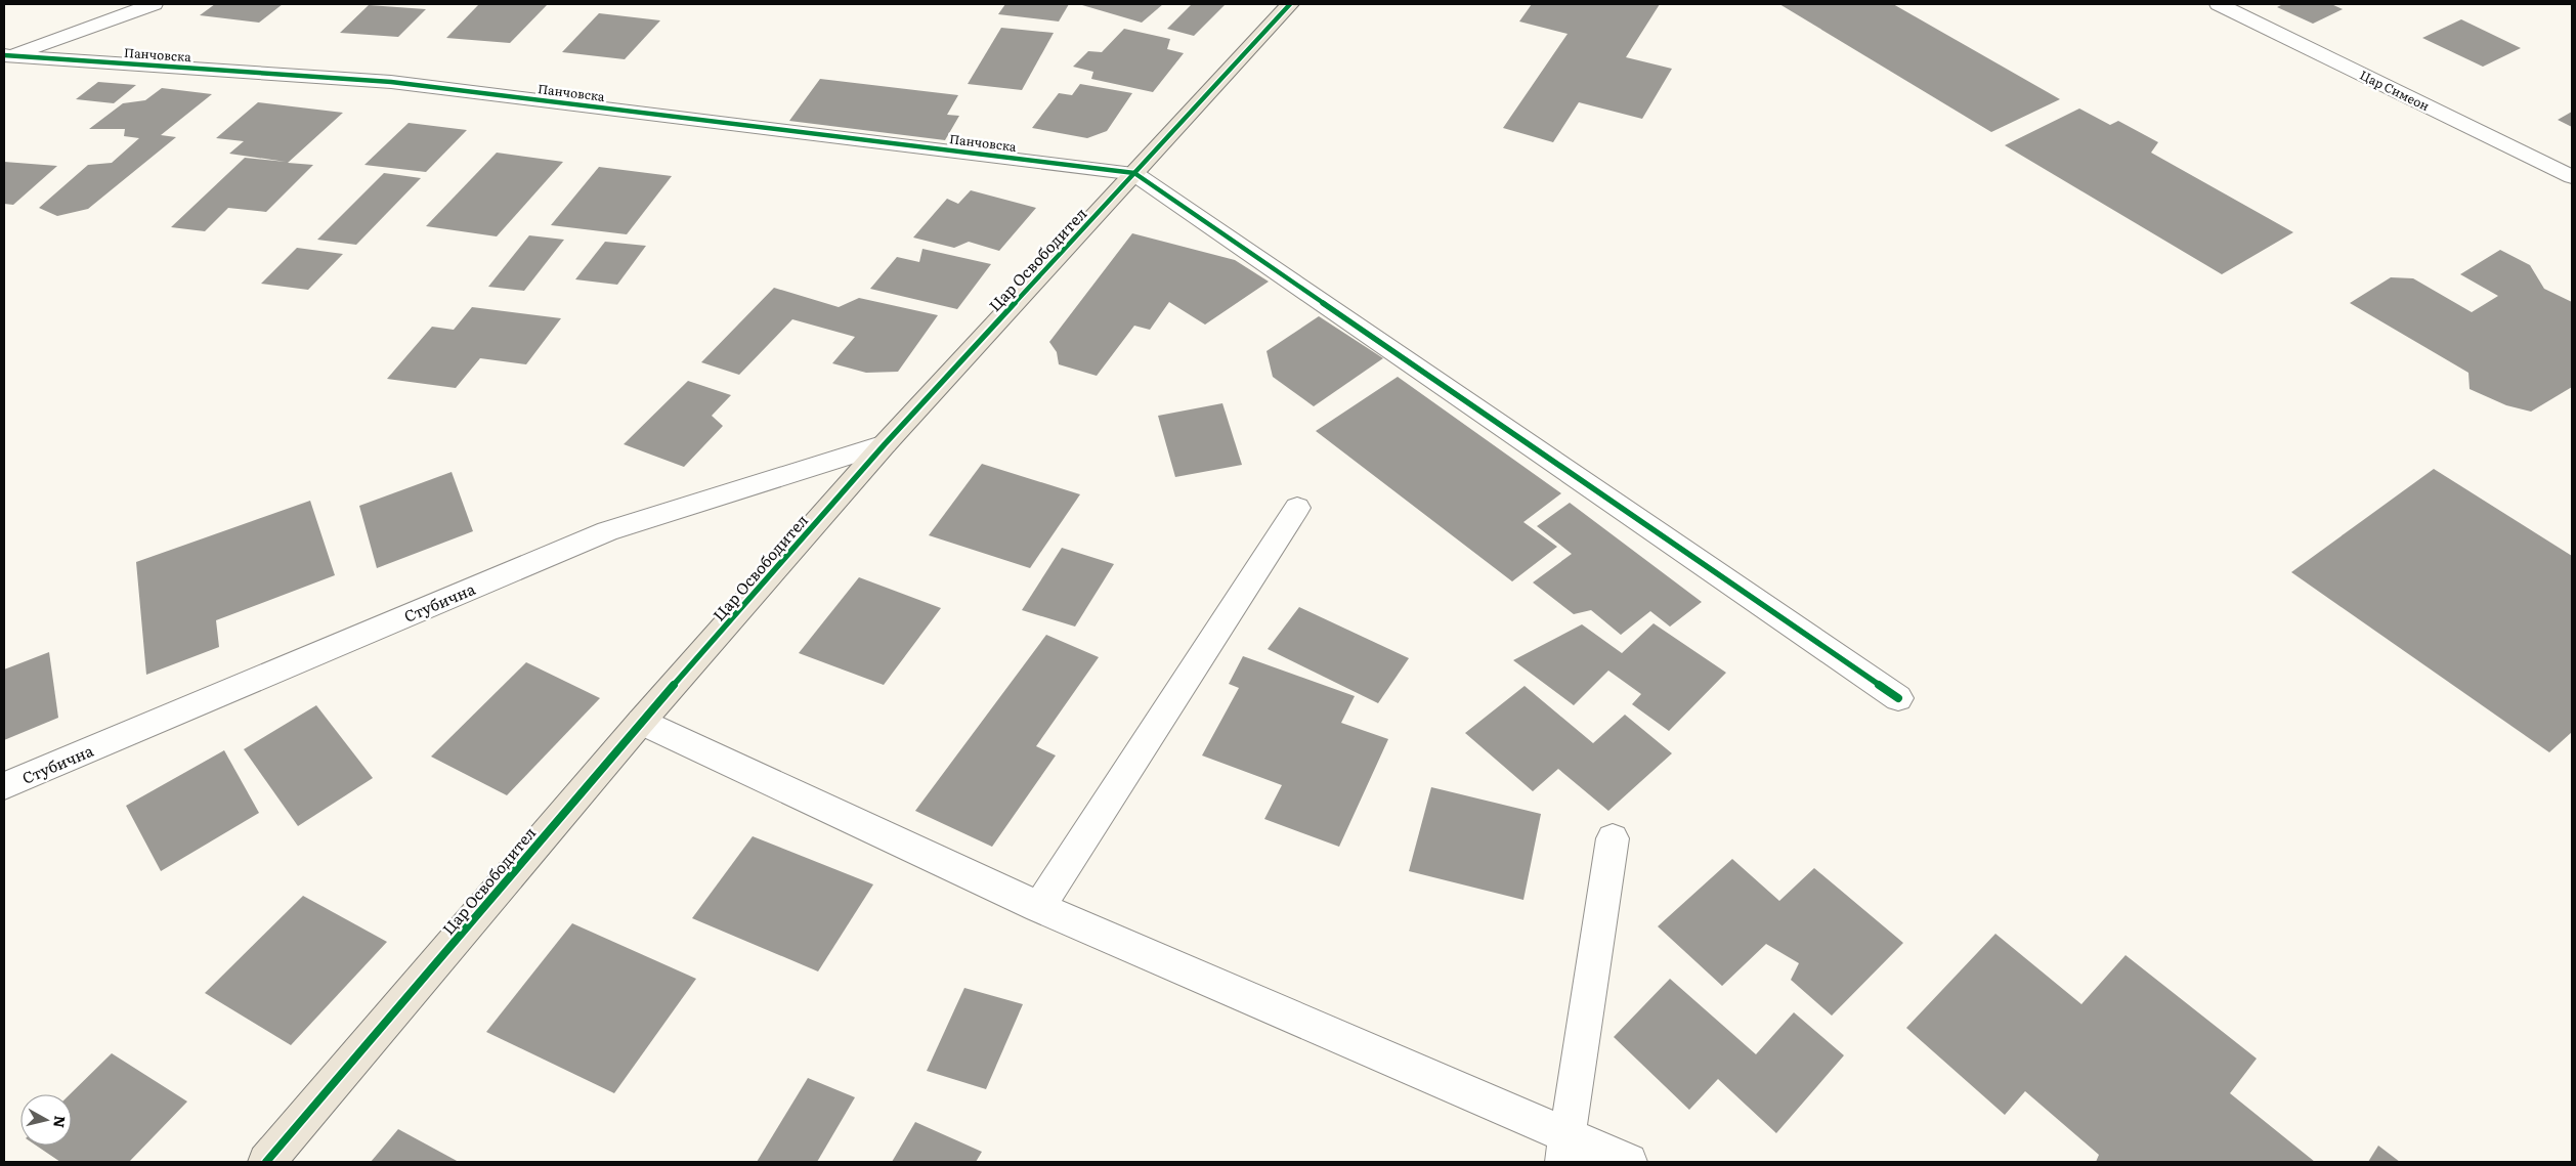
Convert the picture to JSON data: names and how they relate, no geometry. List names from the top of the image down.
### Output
{
  "streets": {
    "main road": ["Цар Освободител"],
    "street": ["Панчовска", "Цар Симеон", "Стубична"]
  },
  "crossings": [
    ["Панчовска", "Цар Освободител"],
    ["Цар Освободител", "Стубична"]
  ],
  "north": "right"
}
